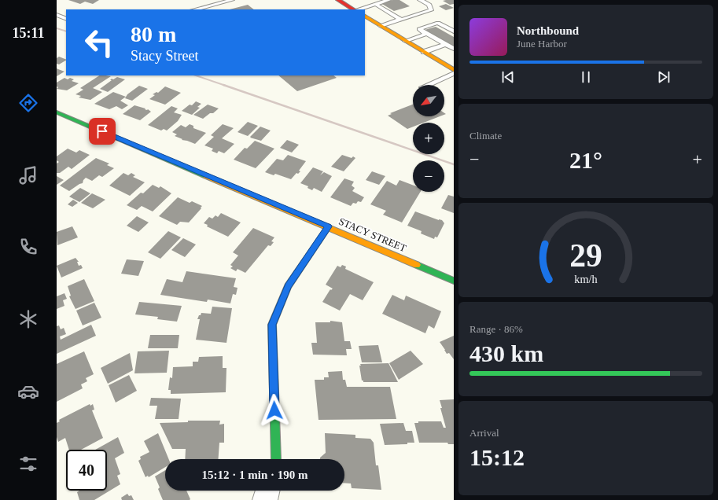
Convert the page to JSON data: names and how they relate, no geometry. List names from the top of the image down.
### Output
{
  "streets": {
    "street": ["STACY STREET"]
  },
  "north": "bottom left",
  "page": {
    "tabs": "15:11",
    "turn": ["80 m", "Stacy Street"],
    "song": ["Northbound", "June Harbor"],
    "map_buttons": ["+", "−"],
    "tile": [
      "Climate",
      ["Range · 86%", "430 km"],
      ["Arrival", "15:12"]
    ],
    "heat": ["−", "21°", "+"],
    "limit": "40",
    "trip": "15:12 · 1 min · 190 m",
    "gauge": ["29", "km/h"]
  }
}
